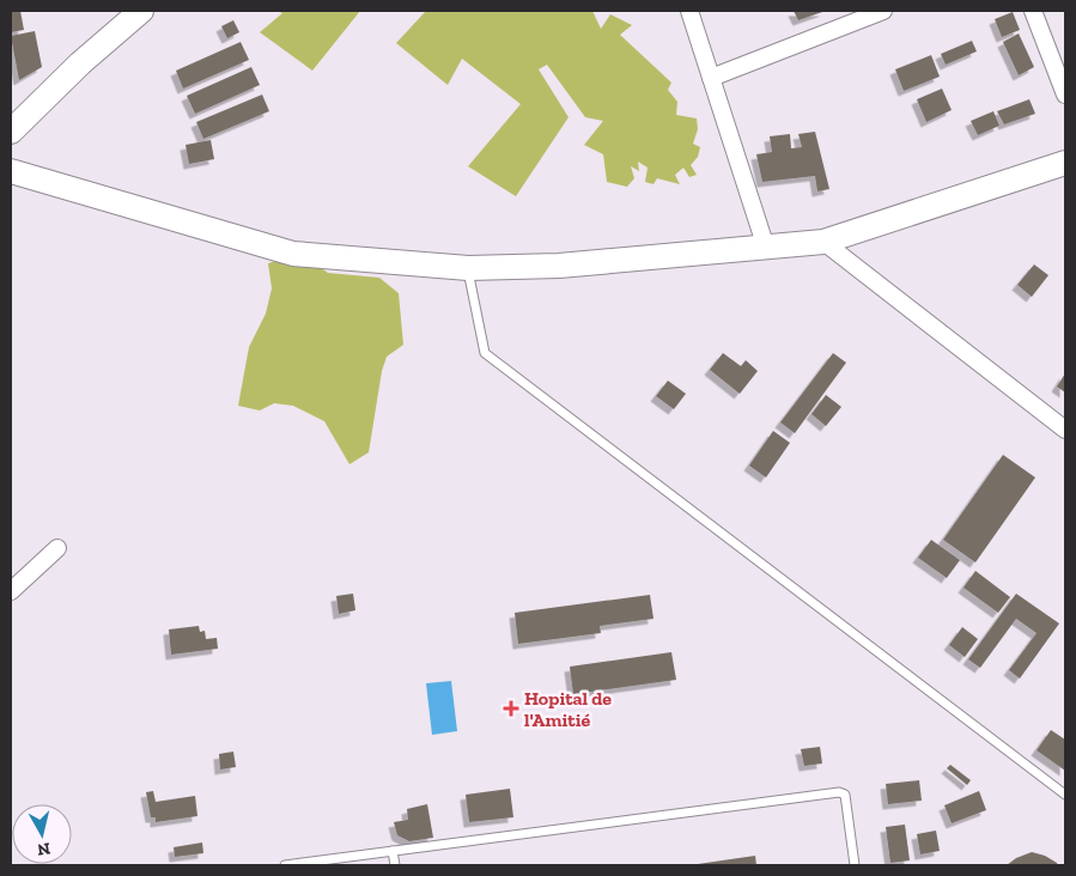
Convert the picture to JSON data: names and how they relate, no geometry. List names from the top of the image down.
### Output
{
  "places": {
    "health": ["Hopital de l'Amitié"]
  },
  "north": "bottom"
}
